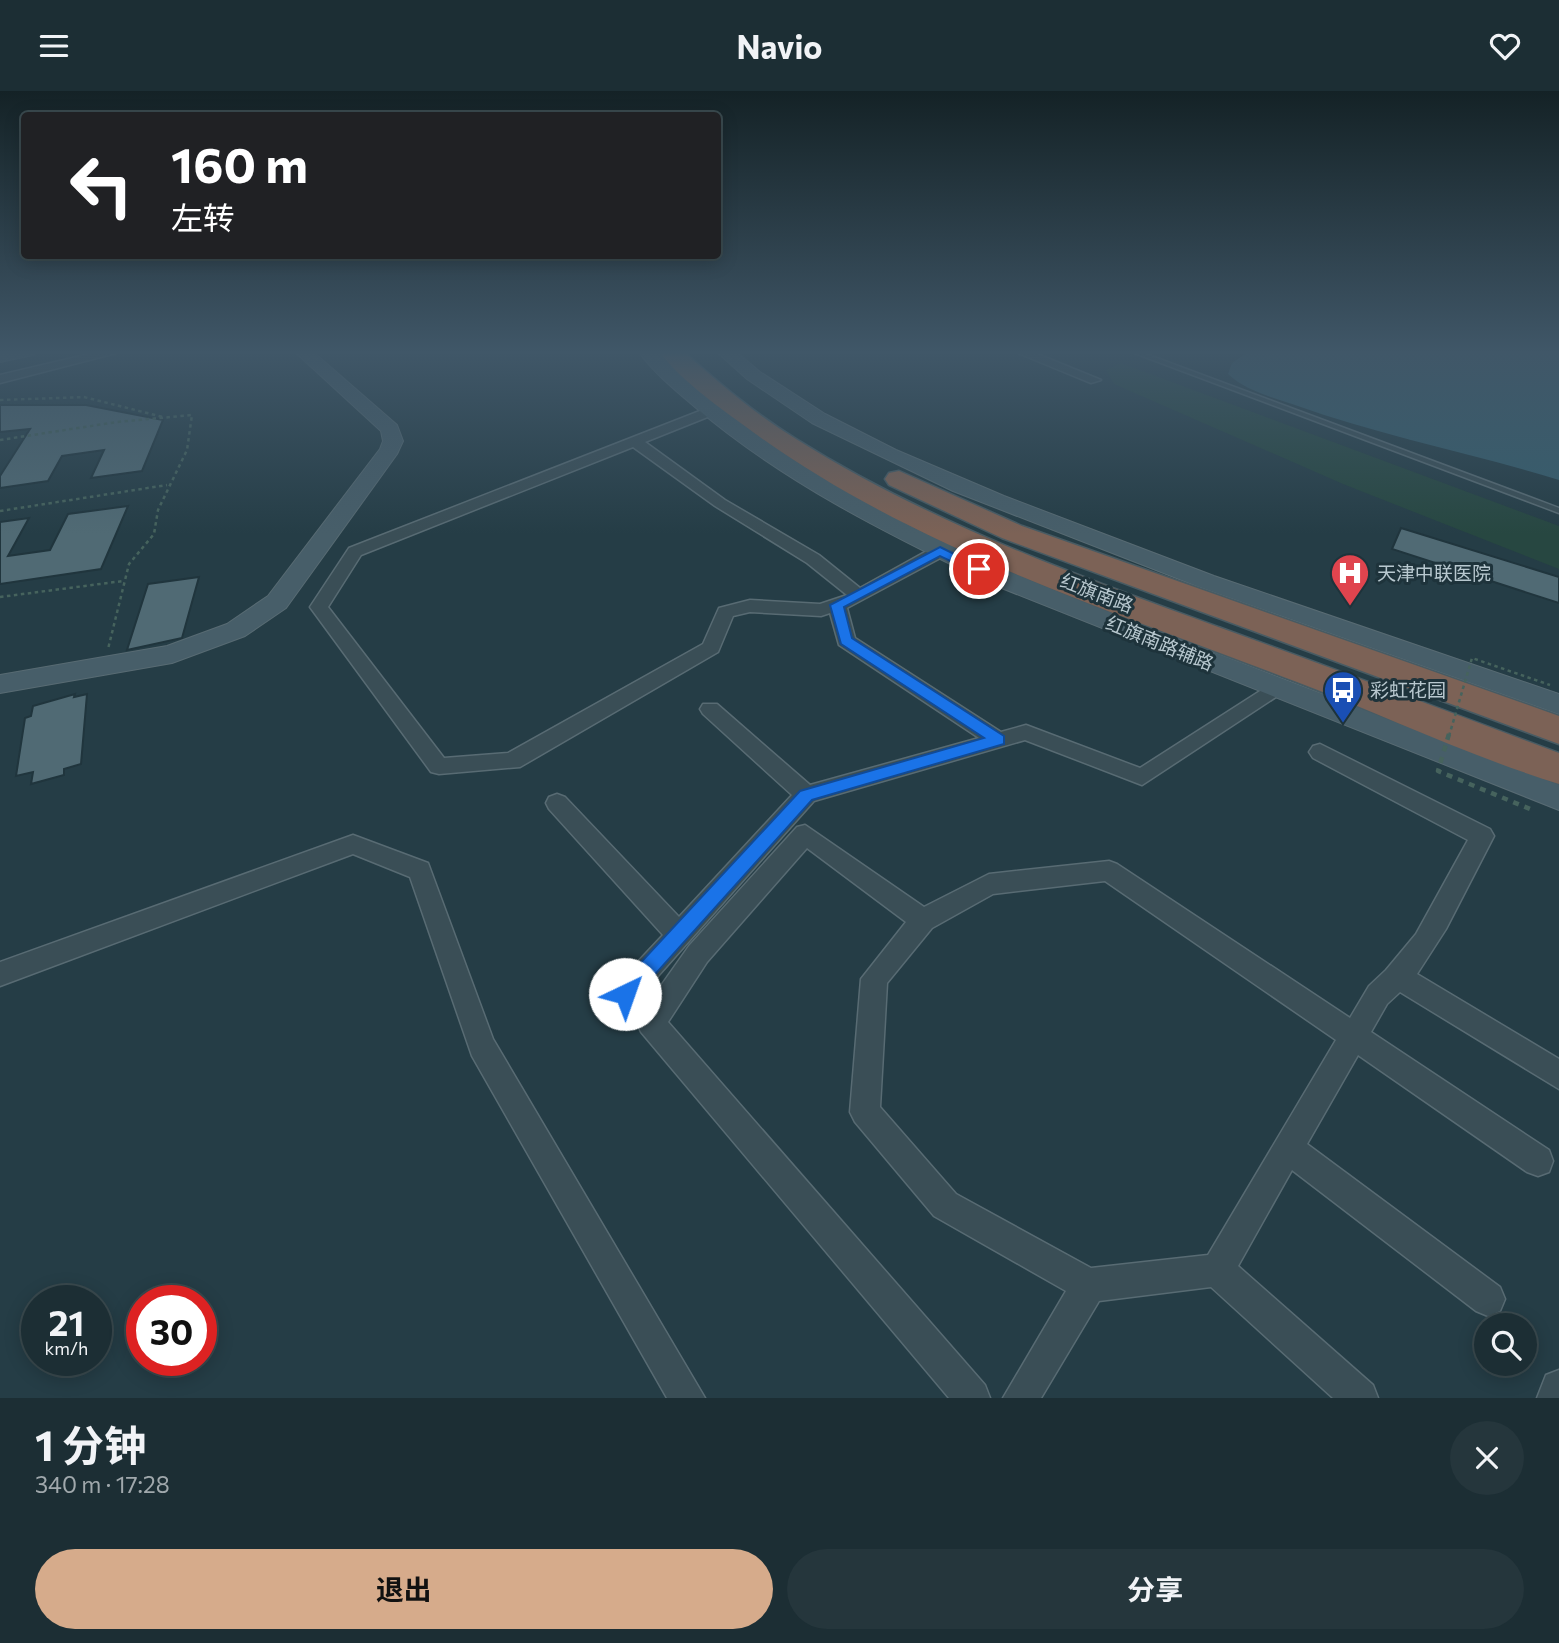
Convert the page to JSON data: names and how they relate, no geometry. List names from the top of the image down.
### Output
{
  "streets": {
    "highway": ["红旗南路"],
    "main road": ["红旗南路辅路"]
  },
  "crossings": [
    ["红旗南路", "红旗南路辅路"]
  ],
  "places": {
    "hospital": ["天津中联医院"],
    "bus stop": ["彩虹花园"]
  },
  "page": {
    "header": "Navio",
    "turn": ["160 m", "左转"],
    "speed": "21 km/h",
    "limit": "30",
    "heading": ["1 分钟", "340 m · 17:28"],
    "buttons": ["退出", "分享"]
  }
}
